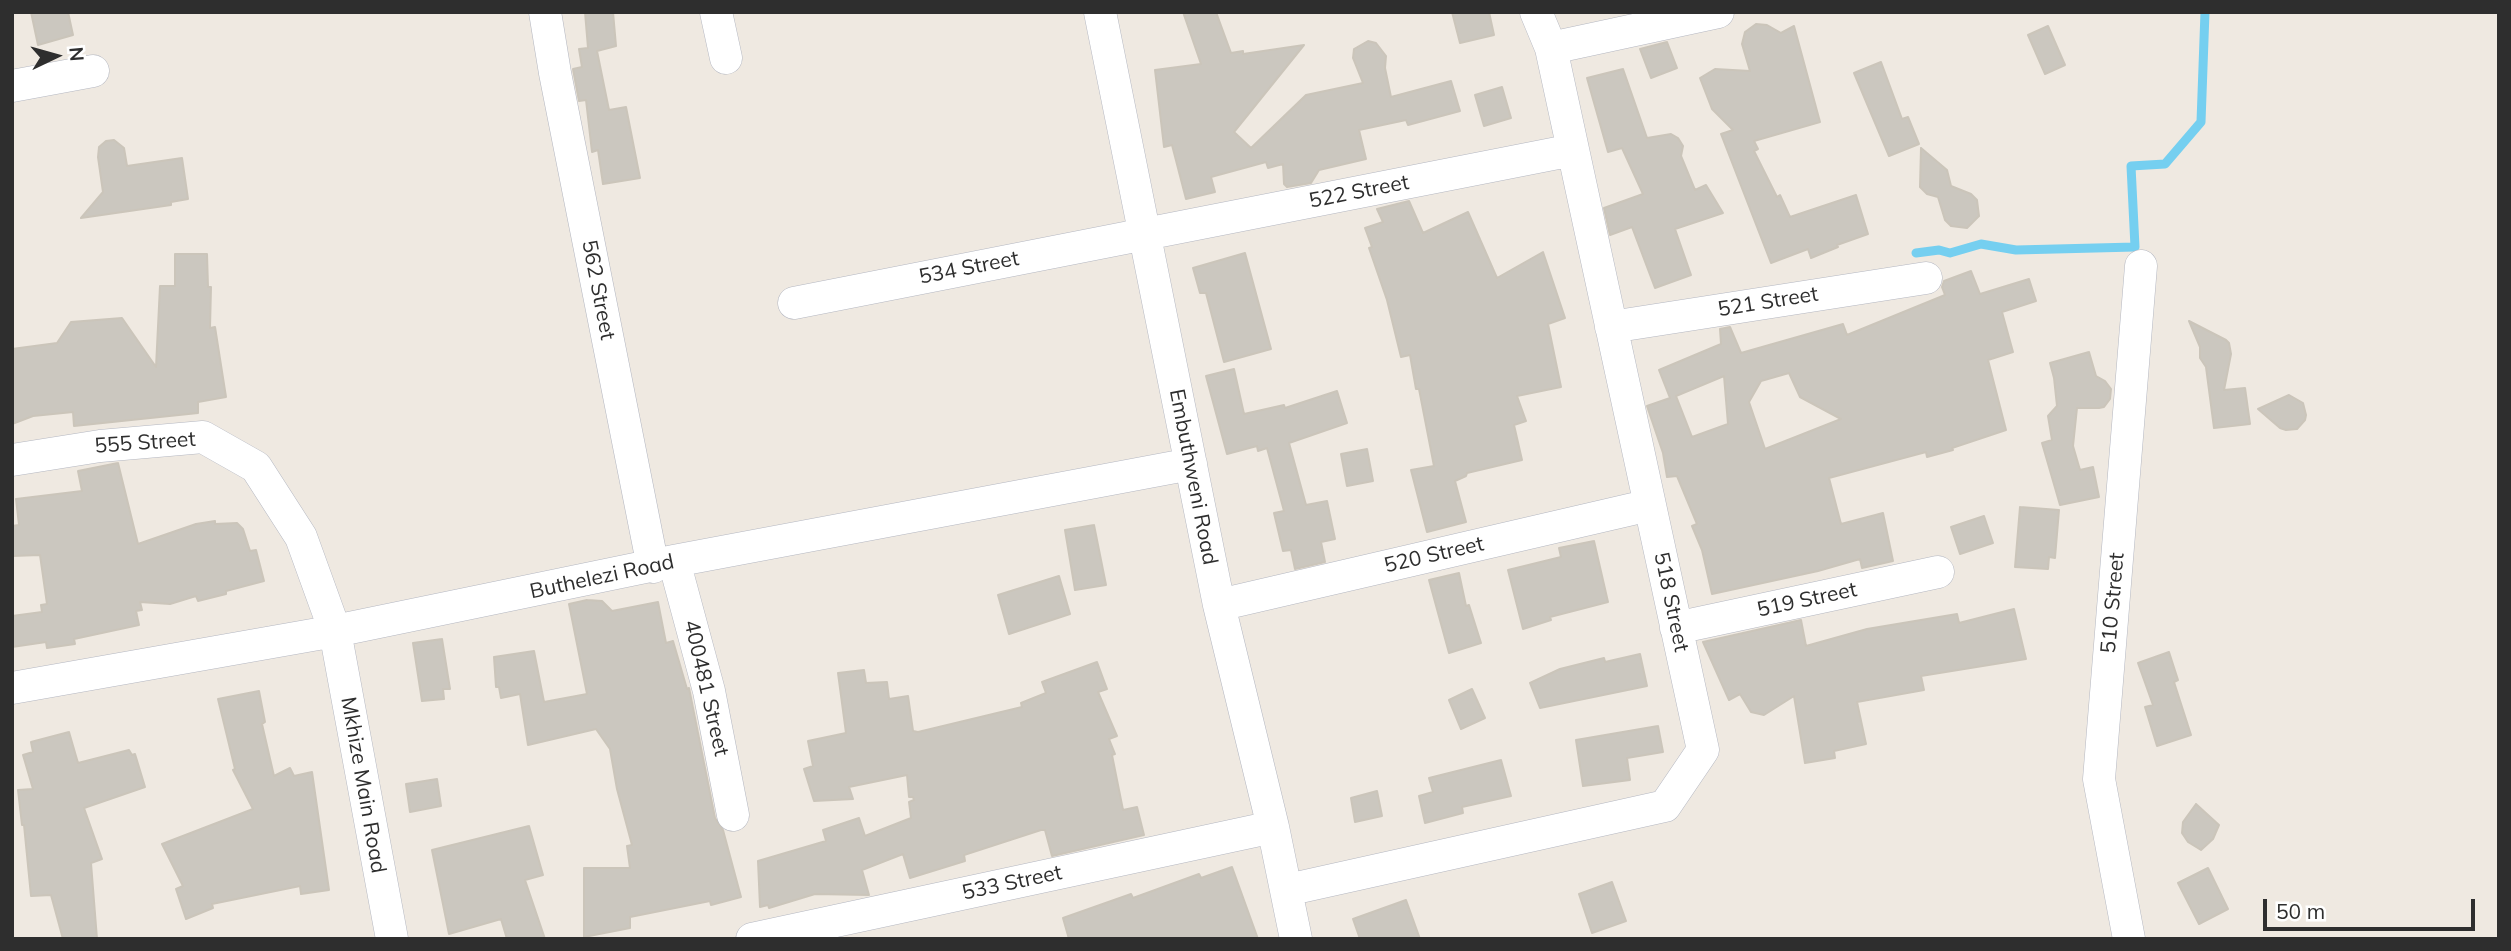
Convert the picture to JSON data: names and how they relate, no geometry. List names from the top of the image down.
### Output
{
  "streets": {
    "street": [
      "522 Street",
      "534 Street",
      "562 Street",
      "521 Street",
      "555 Street",
      "Embuthweni Road",
      "520 Street",
      "Buthelezi Road",
      "519 Street",
      "518 Street",
      "510 Street",
      "400481 Street",
      "Mkhize Main Road",
      "533 Street"
    ]
  },
  "crossings": [
    ["522 Street", "534 Street"],
    ["522 Street", "Embuthweni Road"],
    ["522 Street", "518 Street"],
    ["534 Street", "Embuthweni Road"],
    ["562 Street", "Buthelezi Road"],
    ["562 Street", "400481 Street"],
    ["521 Street", "518 Street"],
    ["555 Street", "Buthelezi Road"],
    ["555 Street", "Mkhize Main Road"],
    ["Embuthweni Road", "520 Street"],
    ["Embuthweni Road", "Buthelezi Road"],
    ["Embuthweni Road", "518 Street"],
    ["Embuthweni Road", "533 Street"],
    ["520 Street", "518 Street"],
    ["Buthelezi Road", "400481 Street"],
    ["Buthelezi Road", "Mkhize Main Road"],
    ["519 Street", "518 Street"]
  ],
  "scale_bar": "50 m",
  "north": "right"
}
